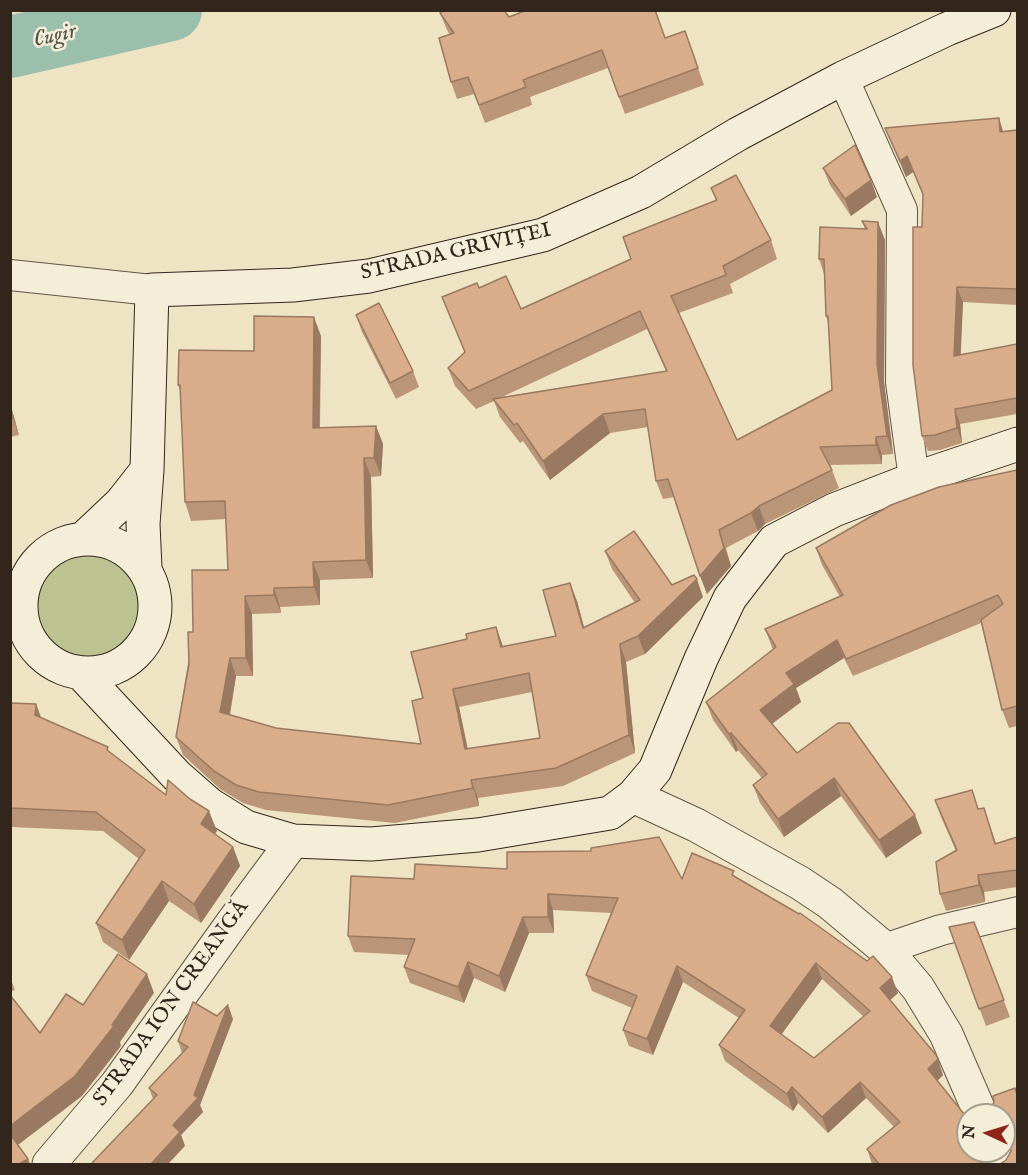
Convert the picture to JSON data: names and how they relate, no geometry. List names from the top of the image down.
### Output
{
  "streets": {
    "main road": ["STRADA GRIVIȚEI", "STRADA ION CREANGĂ"]
  },
  "water": ["Cugir"],
  "north": "left"
}
